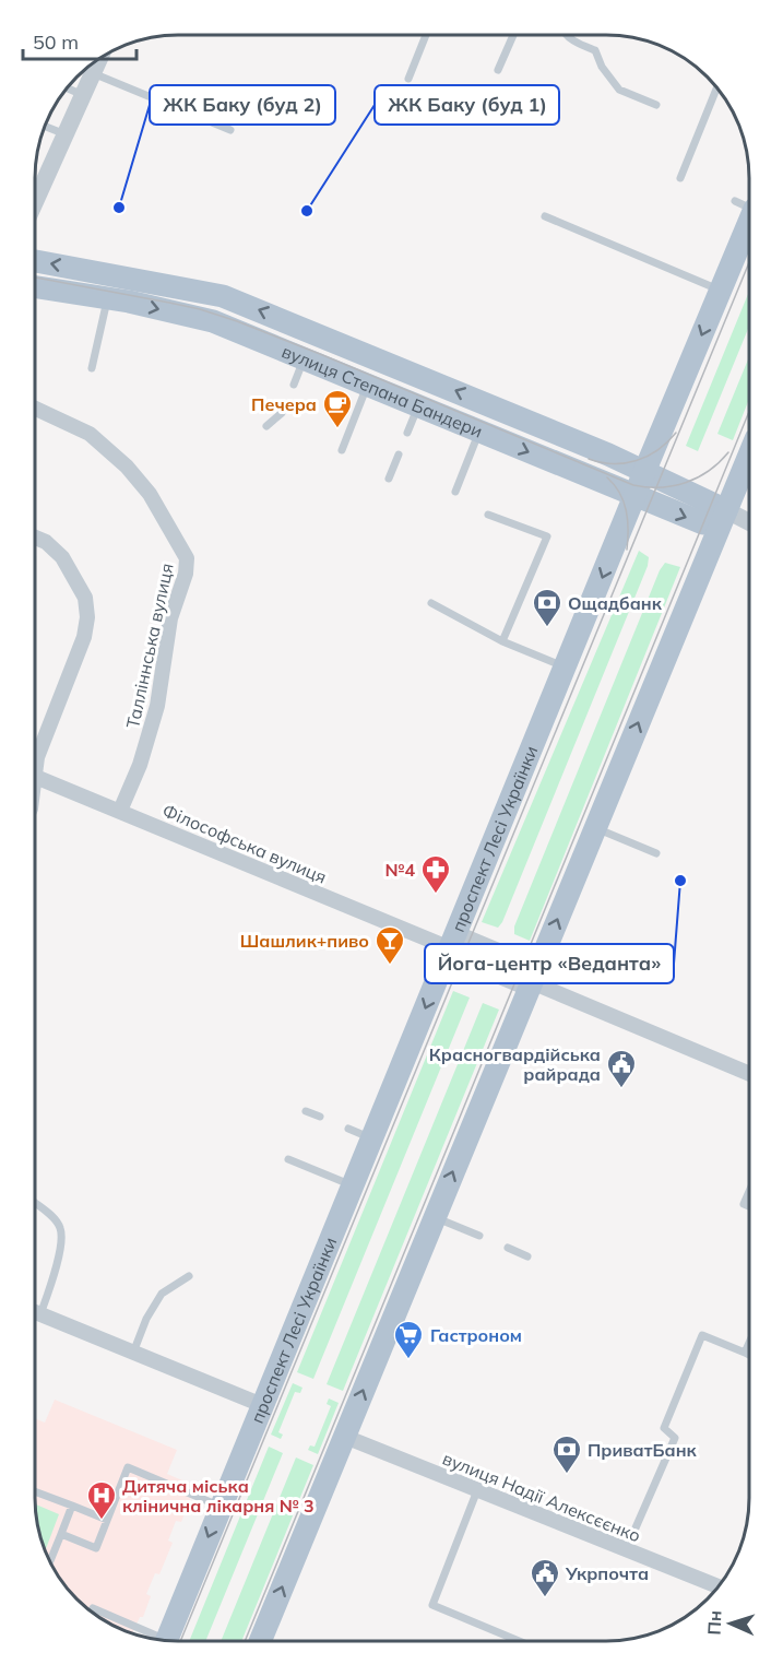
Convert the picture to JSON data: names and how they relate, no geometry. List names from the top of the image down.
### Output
{
  "streets": {
    "main road": ["вулиця Степана Бандери", "проспект Лесі Українки"],
    "street": ["Талліннська вулиця", "Філософська вулиця", "вулиця Надії Алексєєнко"]
  },
  "crossings": [
    ["вулиця Степана Бандери", "проспект Лесі Українки"],
    ["Талліннська вулиця", "Філософська вулиця"],
    ["проспект Лесі Українки", "Філософська вулиця"]
  ],
  "places": {
    "other": ["ЖК Баку (буд 2)", "ЖК Баку (буд 1)", "Йога-центр «Веданта»"],
    "cafe": ["Печера"],
    "bank": ["Ощадбанк", "ПриватБанк"],
    "pharmacy": ["№4"],
    "bar": ["Шашлик+пиво"],
    "public building": ["Красногвардійська райрада", "Укрпочта"],
    "supermarket": ["Гастроном"],
    "hospital": ["Дитяча міська клінична лікарня № 3"]
  },
  "scale_bar": "50 m",
  "north": "left"
}
